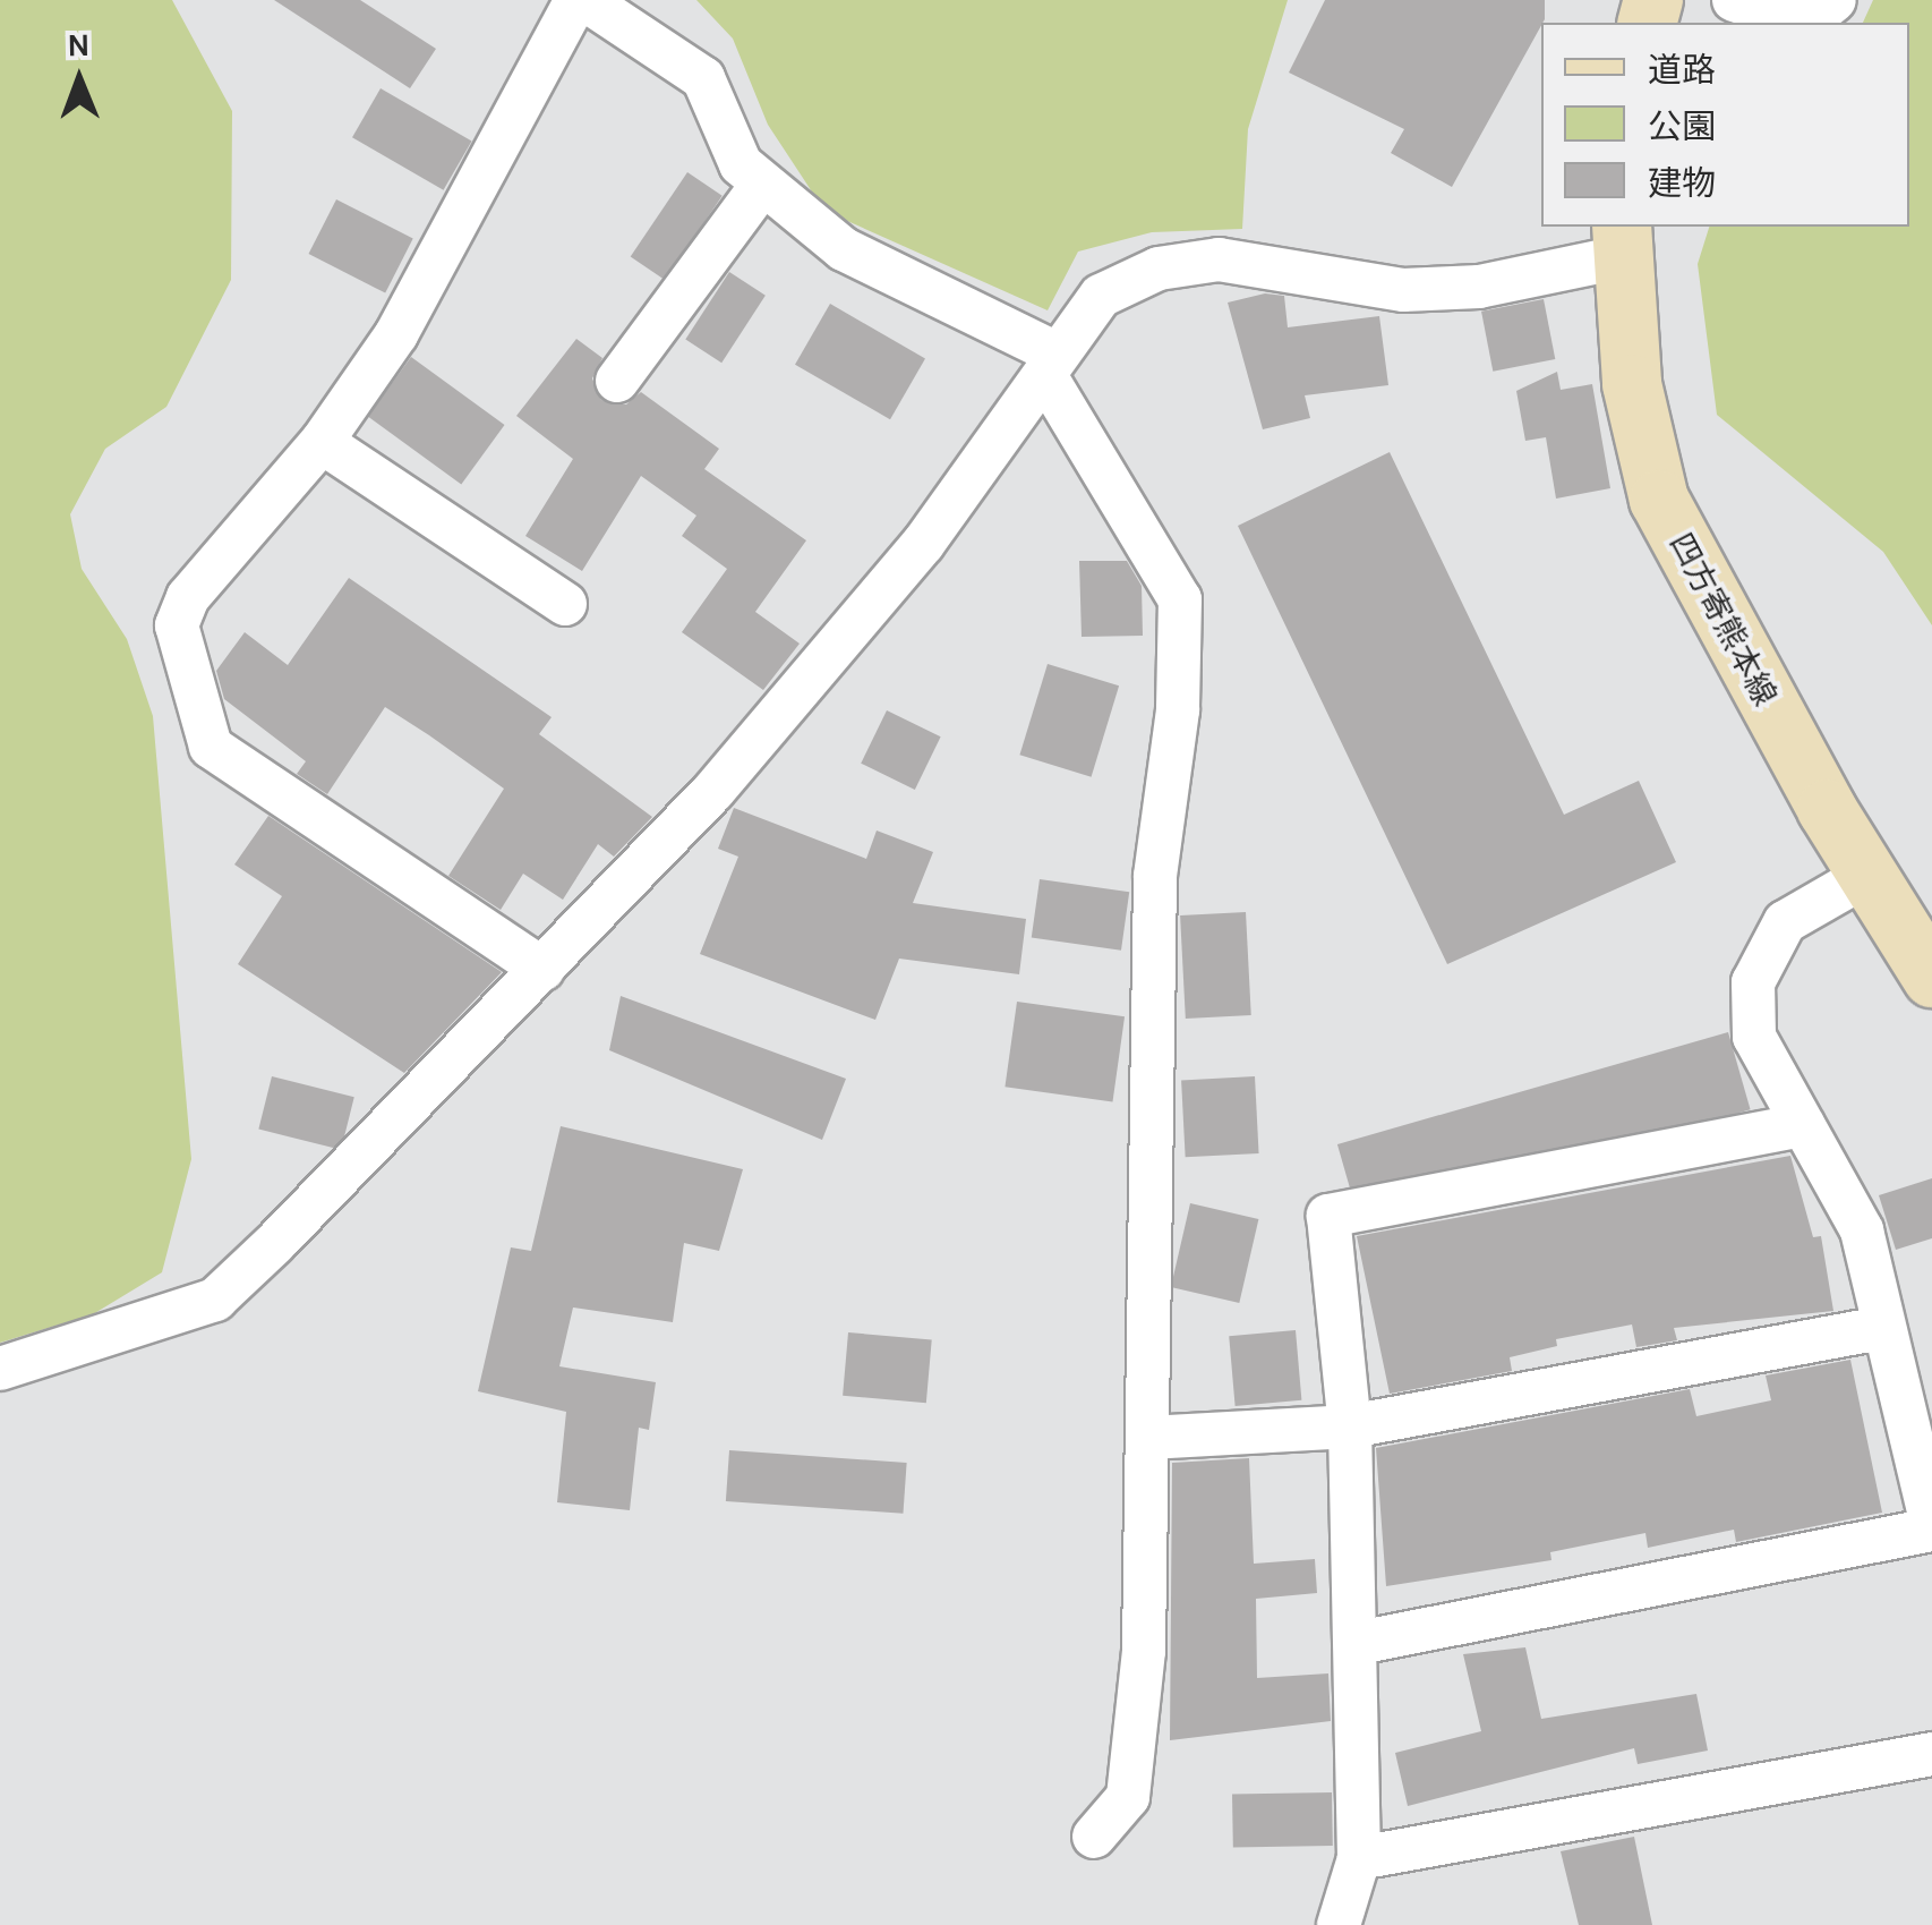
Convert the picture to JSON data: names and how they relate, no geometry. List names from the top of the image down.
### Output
{
  "streets": {
    "main road": ["四方寄熊本線"]
  },
  "legend": ["道路", "公園", "建物"],
  "north": "top"
}
